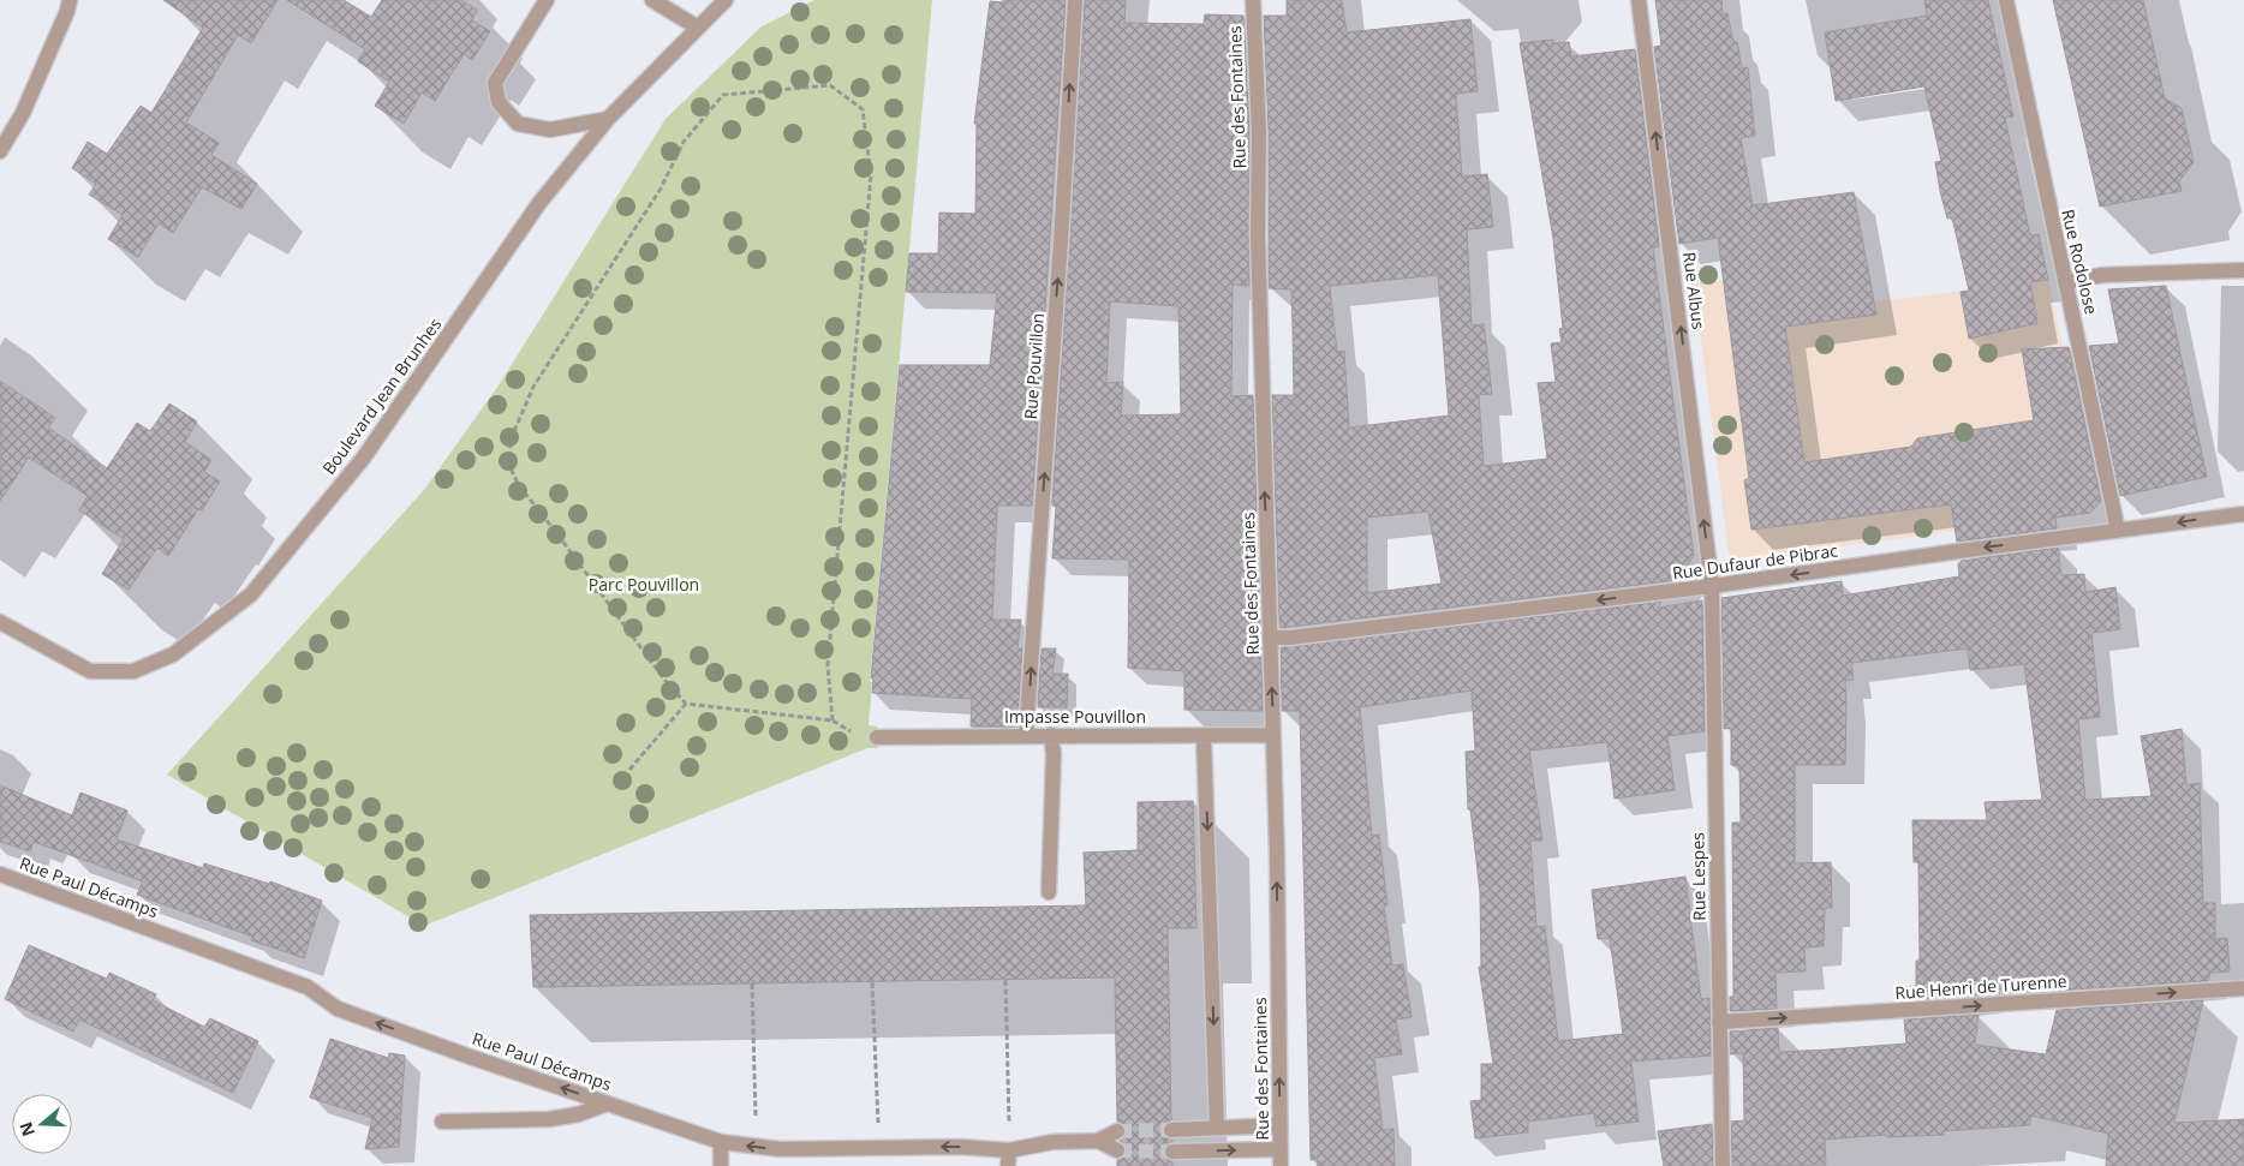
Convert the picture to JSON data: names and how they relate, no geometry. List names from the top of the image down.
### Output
{
  "streets": {
    "street": [
      "Rue des Fontaines",
      "Rue Rodolose",
      "Rue Albus",
      "Rue Pouvillon",
      "Boulevard Jean Brunhes",
      "Rue Dufaur de Pibrac",
      "Impasse Pouvillon",
      "Rue Lespes",
      "Rue Paul Décamps",
      "Rue Henri de Turenne"
    ]
  },
  "crossings": [
    ["Rue des Fontaines", "Rue Dufaur de Pibrac"],
    ["Rue des Fontaines", "Impasse Pouvillon"],
    ["Rue Rodolose", "Rue Dufaur de Pibrac"],
    ["Rue Albus", "Rue Dufaur de Pibrac"],
    ["Rue Albus", "Rue Lespes"],
    ["Rue Pouvillon", "Impasse Pouvillon"],
    ["Rue Dufaur de Pibrac", "Rue Lespes"],
    ["Rue Lespes", "Rue Henri de Turenne"]
  ],
  "one_way": [
    "Rue Albus",
    "Rue Pouvillon",
    "Rue Dufaur de Pibrac",
    "Rue Paul Décamps",
    "Rue Henri de Turenne"
  ],
  "parks": ["Parc Pouvillon"],
  "north": "left"
}
